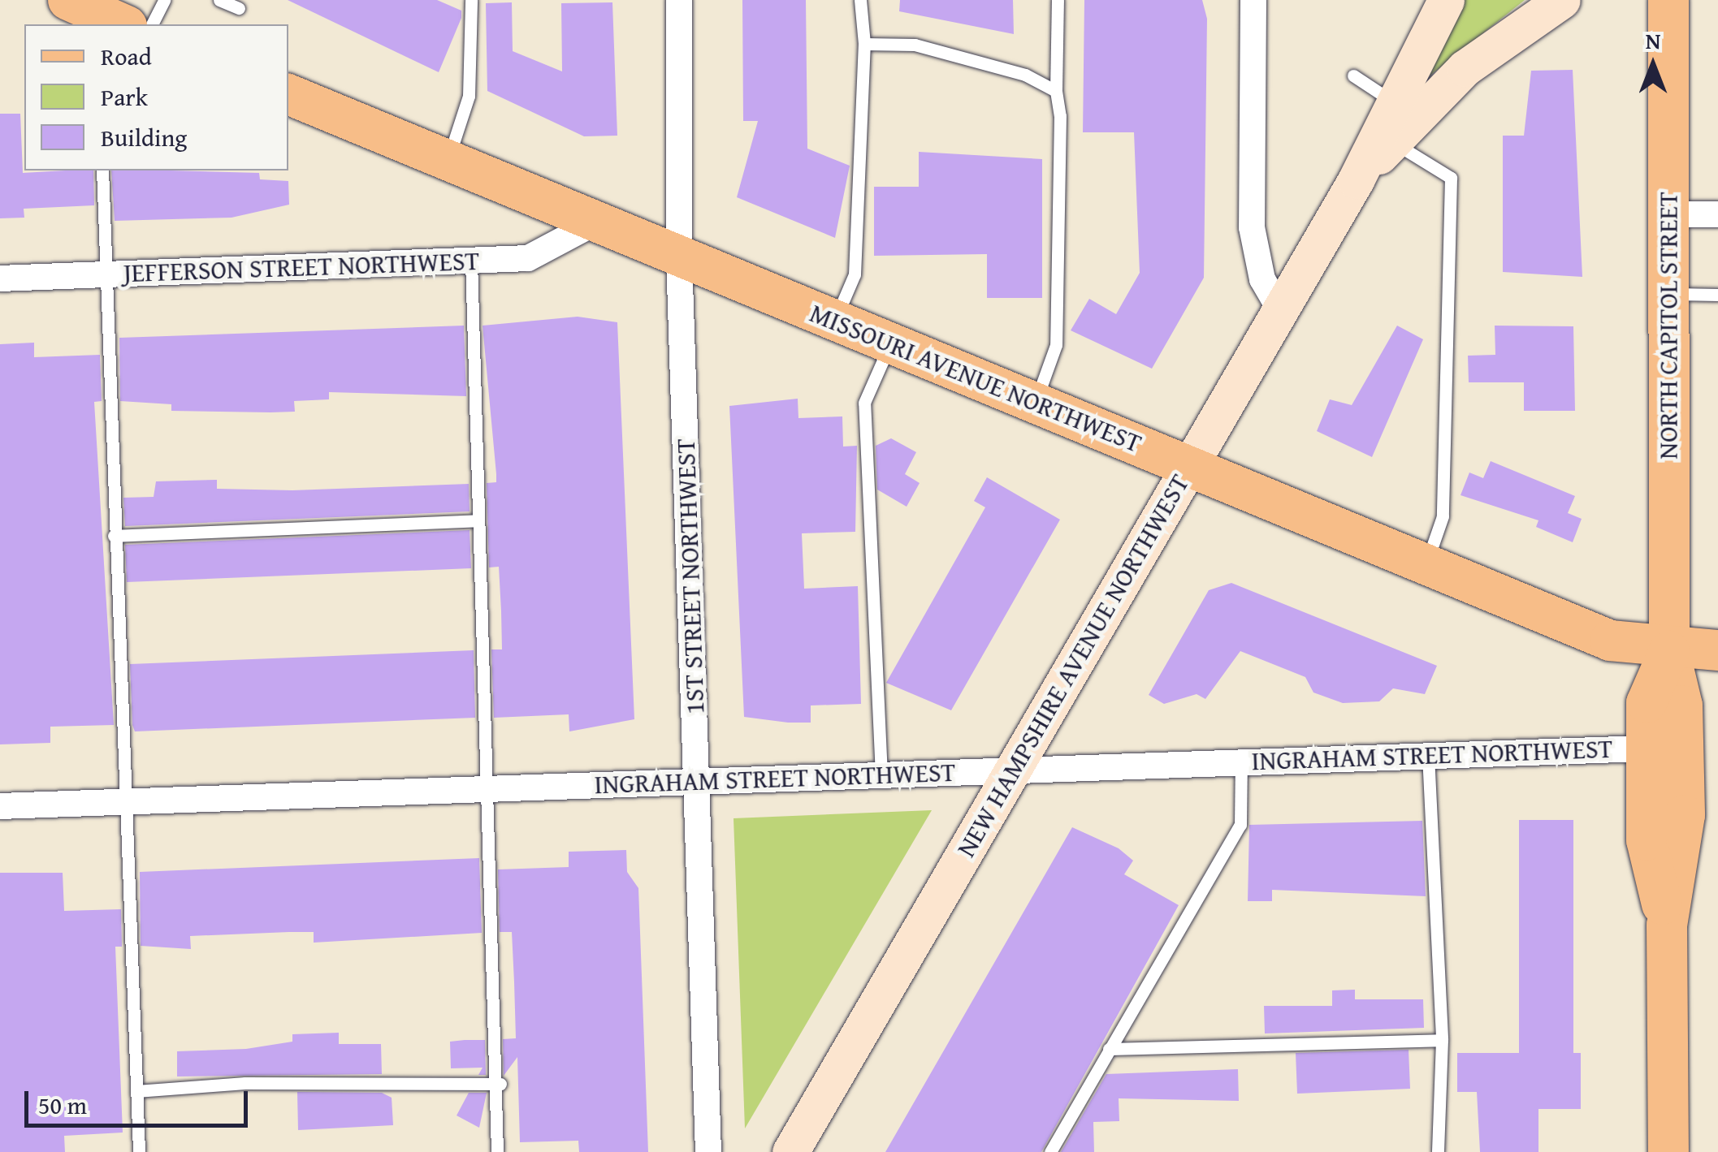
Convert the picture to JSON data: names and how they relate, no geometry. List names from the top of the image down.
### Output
{
  "streets": {
    "main road": ["NORTH CAPITOL STREET", "MISSOURI AVENUE NORTHWEST", "NEW HAMPSHIRE AVENUE NORTHWEST"],
    "street": ["JEFFERSON STREET NORTHWEST", "1ST STREET NORTHWEST", "INGRAHAM STREET NORTHWEST"]
  },
  "crossings": [
    ["JEFFERSON STREET NORTHWEST", "MISSOURI AVENUE NORTHWEST"],
    ["NORTH CAPITOL STREET", "MISSOURI AVENUE NORTHWEST"],
    ["MISSOURI AVENUE NORTHWEST", "1ST STREET NORTHWEST"],
    ["MISSOURI AVENUE NORTHWEST", "NEW HAMPSHIRE AVENUE NORTHWEST"],
    ["1ST STREET NORTHWEST", "INGRAHAM STREET NORTHWEST"],
    ["NEW HAMPSHIRE AVENUE NORTHWEST", "INGRAHAM STREET NORTHWEST"]
  ],
  "legend": ["Road", "Park", "Building"],
  "scale_bar": "50 m",
  "north": "top"
}
